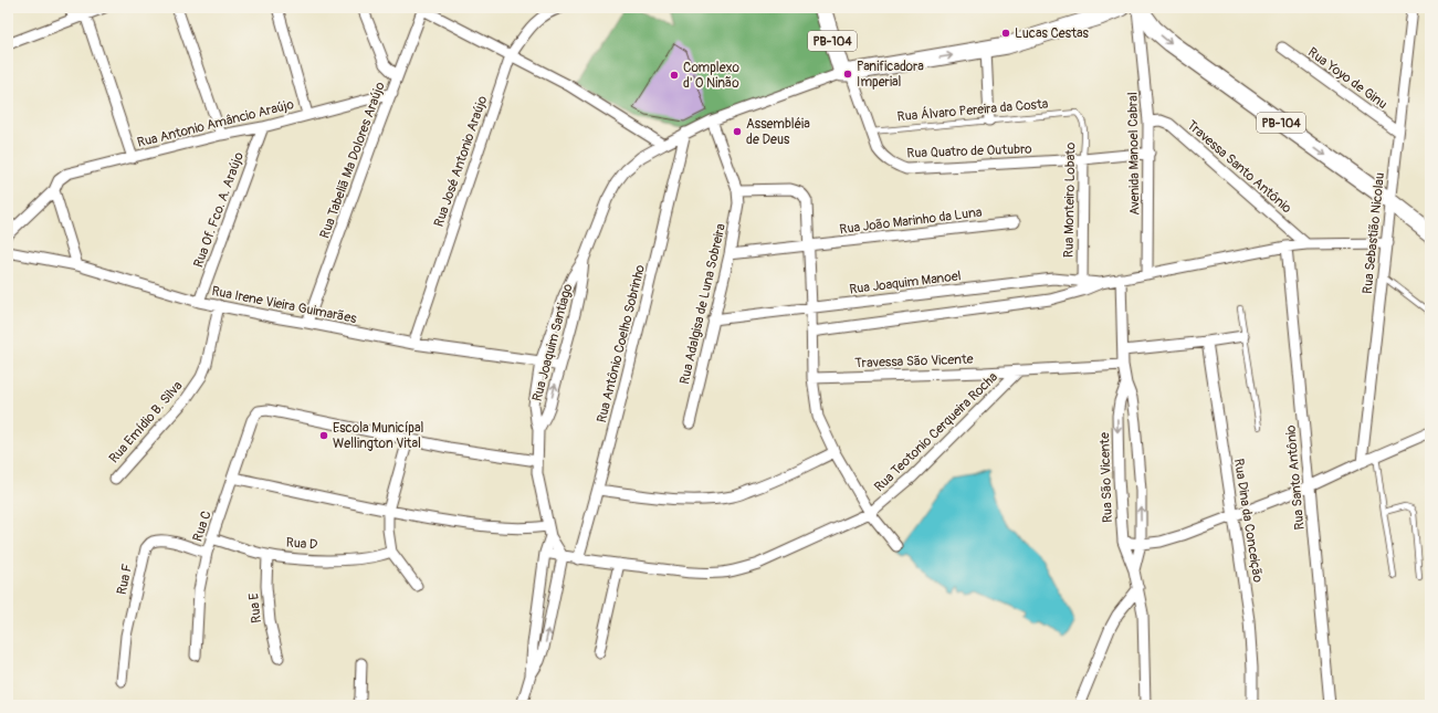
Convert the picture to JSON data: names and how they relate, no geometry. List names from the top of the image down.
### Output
{
  "streets": {
    "main road": ["PB-104"],
    "street": [
      "Rua Yoyo de Ginu",
      "Rua Antonio Amâncio Araújo",
      "Rua Quatro de Outubro",
      "Avenida Manoel Cabral",
      "Rua Tabeliã Mª Dolores Araújo",
      "Rua José Antonio Araújo",
      "Travessa Santo Antônio",
      "Rua Monteiro Lobato",
      "Rua Of. Fco. A. Araújo",
      "Rua João Marinho da Luna",
      "Rua Sebastião Nicolau",
      "Rua Joaquim Manoel",
      "Rua Adalgisa de Luna Sobreira",
      "Rua Irene Vieira Guimarães",
      "Rua Joaquim Santiago",
      "Rua Antônio Coelho Sobrinho",
      "Travessa São Vicente",
      "Rua Emídio B. Silva",
      "Rua Teotonio Cerqueira Rocha",
      "Rua São Vicente",
      "Rua Santo Antônio",
      "Rua Dina da Conceição",
      "Rua C",
      "Rua D",
      "Rua F",
      "Rua E"
    ],
    "lane": ["Rua Álvaro Pereira da Costa"]
  },
  "crossings": [
    ["PB-104", "Rua Quatro de Outubro"],
    ["PB-104", "Avenida Manoel Cabral"],
    ["PB-104", "Rua Sebastião Nicolau"],
    ["PB-104", "Rua Joaquim Santiago"],
    ["Rua Yoyo de Ginu", "Rua Sebastião Nicolau"],
    ["Rua Álvaro Pereira da Costa", "Rua Quatro de Outubro"],
    ["Rua Álvaro Pereira da Costa", "Rua Monteiro Lobato"],
    ["Rua Antonio Amâncio Araújo", "Rua Tabeliã Mª Dolores Araújo"],
    ["Rua Antonio Amâncio Araújo", "Rua Of. Fco. A. Araújo"],
    ["Rua Quatro de Outubro", "Avenida Manoel Cabral"],
    ["Rua Quatro de Outubro", "Rua Monteiro Lobato"],
    ["Rua Quatro de Outubro", "Rua Joaquim Santiago"],
    ["Avenida Manoel Cabral", "Travessa Santo Antônio"],
    ["Avenida Manoel Cabral", "Rua Joaquim Manoel"],
    ["Rua Tabeliã Mª Dolores Araújo", "Rua Irene Vieira Guimarães"],
    ["Rua José Antonio Araújo", "Rua Irene Vieira Guimarães"],
    ["Travessa Santo Antônio", "Rua Joaquim Manoel"],
    ["Rua Monteiro Lobato", "Rua Joaquim Manoel"],
    ["Rua Of. Fco. A. Araújo", "Rua Irene Vieira Guimarães"],
    ["Rua João Marinho da Luna", "Rua Adalgisa de Luna Sobreira"],
    ["Rua Sebastião Nicolau", "Rua Joaquim Manoel"],
    ["Rua Joaquim Manoel", "Rua Adalgisa de Luna Sobreira"],
    ["Rua Joaquim Manoel", "Rua São Vicente"],
    ["Rua Joaquim Manoel", "Rua Santo Antônio"],
    ["Rua Irene Vieira Guimarães", "Rua Joaquim Santiago"],
    ["Rua Irene Vieira Guimarães", "Rua Emídio B. Silva"],
    ["Rua Joaquim Santiago", "Rua Antônio Coelho Sobrinho"],
    ["Rua Joaquim Santiago", "Rua Teotonio Cerqueira Rocha"],
    ["Rua Antônio Coelho Sobrinho", "Rua Teotonio Cerqueira Rocha"],
    ["Travessa São Vicente", "Rua Teotonio Cerqueira Rocha"],
    ["Travessa São Vicente", "Rua São Vicente"],
    ["Rua C", "Rua D"],
    ["Rua C", "Rua F"],
    ["Rua D", "Rua E"]
  ],
  "places": [
    "Lucas Cestas",
    "Panificadora Imperial",
    "Complexo d' O Ninão",
    "Assembléia de Deus",
    "Escola Municípal Wellington Vital"
  ]
}
